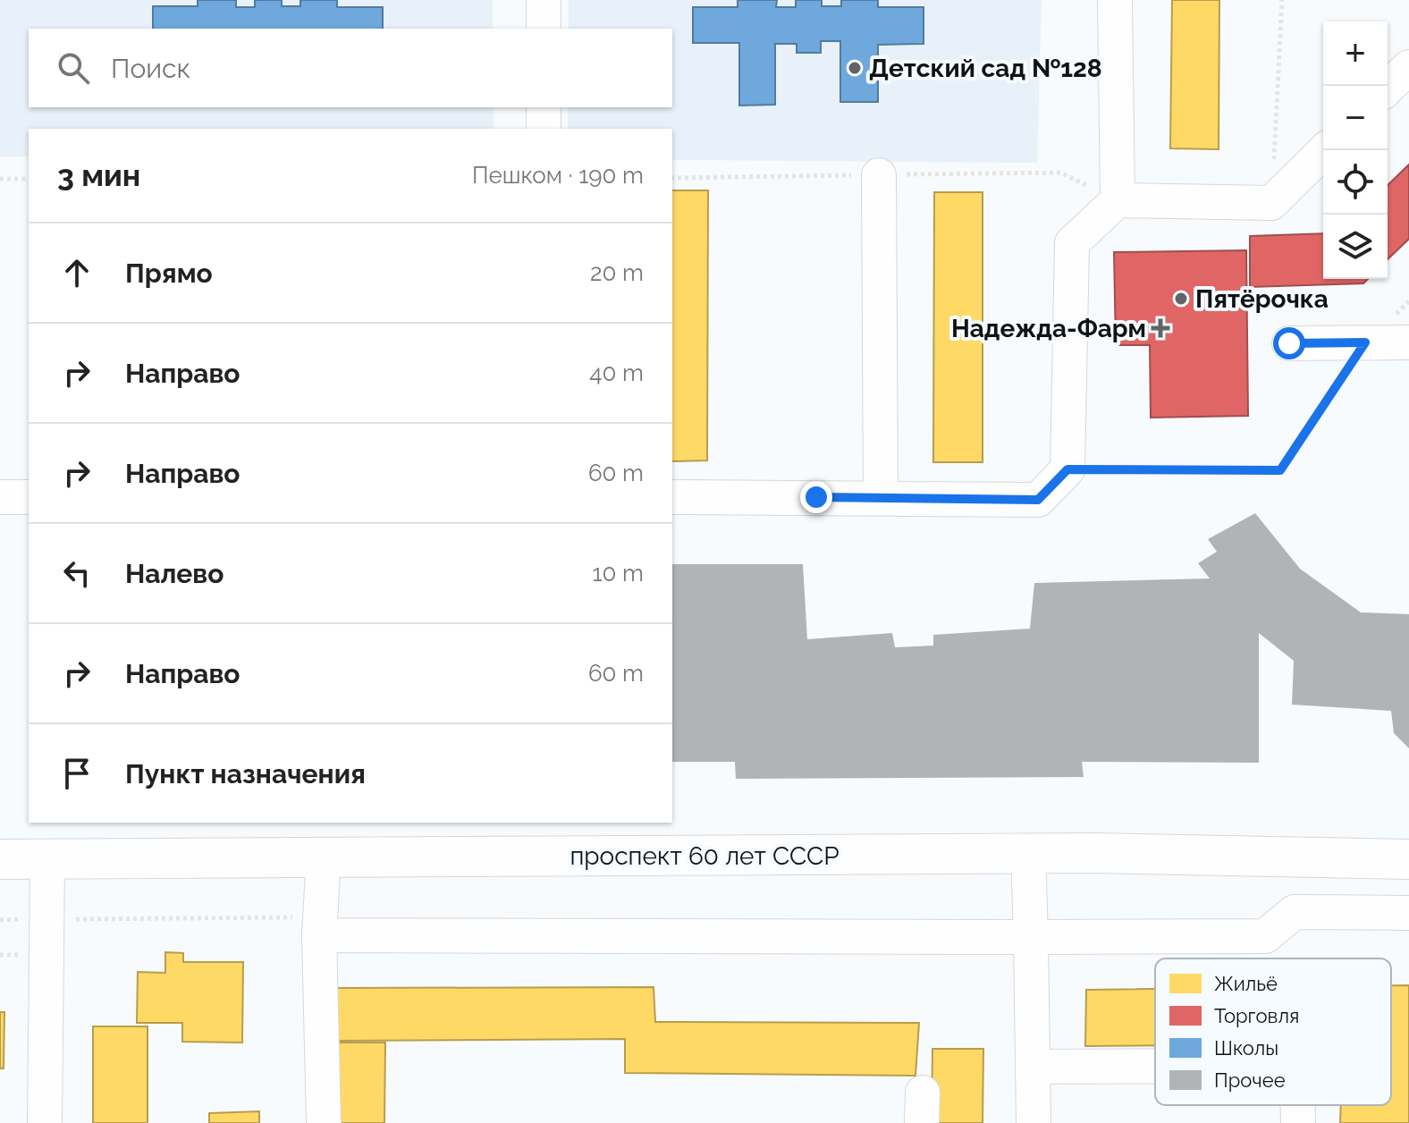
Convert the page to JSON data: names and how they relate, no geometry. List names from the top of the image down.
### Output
{
  "streets": {
    "main road": ["проспект 60 лет СССР"]
  },
  "places": {
    "other": ["Детский сад №128", "Пятёрочка"],
    "health": ["Надежда-Фарм"]
  },
  "legend": [
    "Жильё",
    "Торговля",
    "Школы",
    "Прочее"
  ],
  "page": {
    "map_buttons": ["+", "−"],
    "search": "Поиск",
    "heading": ["3 мин", "Пешком · 190 m"],
    "list": [
      ["Прямо", "20 m"],
      ["Направо", "40 m"],
      ["Направо", "60 m"],
      ["Налево", "10 m"],
      ["Направо", "60 m"],
      "Пункт назначения"
    ]
  }
}
